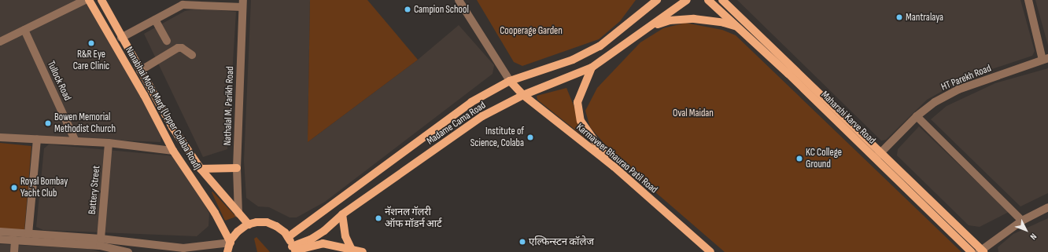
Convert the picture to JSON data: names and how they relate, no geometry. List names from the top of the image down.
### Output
{
  "streets": {
    "main road": [
      "Nanabhai Moos Marg (Upper Colaba Road)",
      "Maharshi Karve Road",
      "Madame Cama Road",
      "Karmaveer Bhaurao Patil Road"
    ],
    "street": [
      "HT Parekh Road",
      "Tullock Road",
      "Nathalal M. Parikh Road",
      "Battery Street"
    ]
  },
  "crossings": [
    ["HT Parekh Road", "Maharshi Karve Road"],
    ["Nathalal M. Parikh Road", "Nanabhai Moos Marg (Upper Colaba Road)"],
    ["Madame Cama Road", "Karmaveer Bhaurao Patil Road"]
  ],
  "parks": ["Cooperage Garden", "Oval Maidan"],
  "places": [
    "Campion School",
    "Mantralaya",
    "R&R Eye Care Clinic",
    "Bowen Memorial Methodist Church",
    "Institute of Science, Colaba",
    "KC College Ground",
    "Royal Bombay Yacht Club",
    "नॅशनल गॅलरी ऑफ मॉडर्न आर्ट",
    "एल्फिन्स्टन कॉलेज"
  ],
  "north": "bottom right"
}
